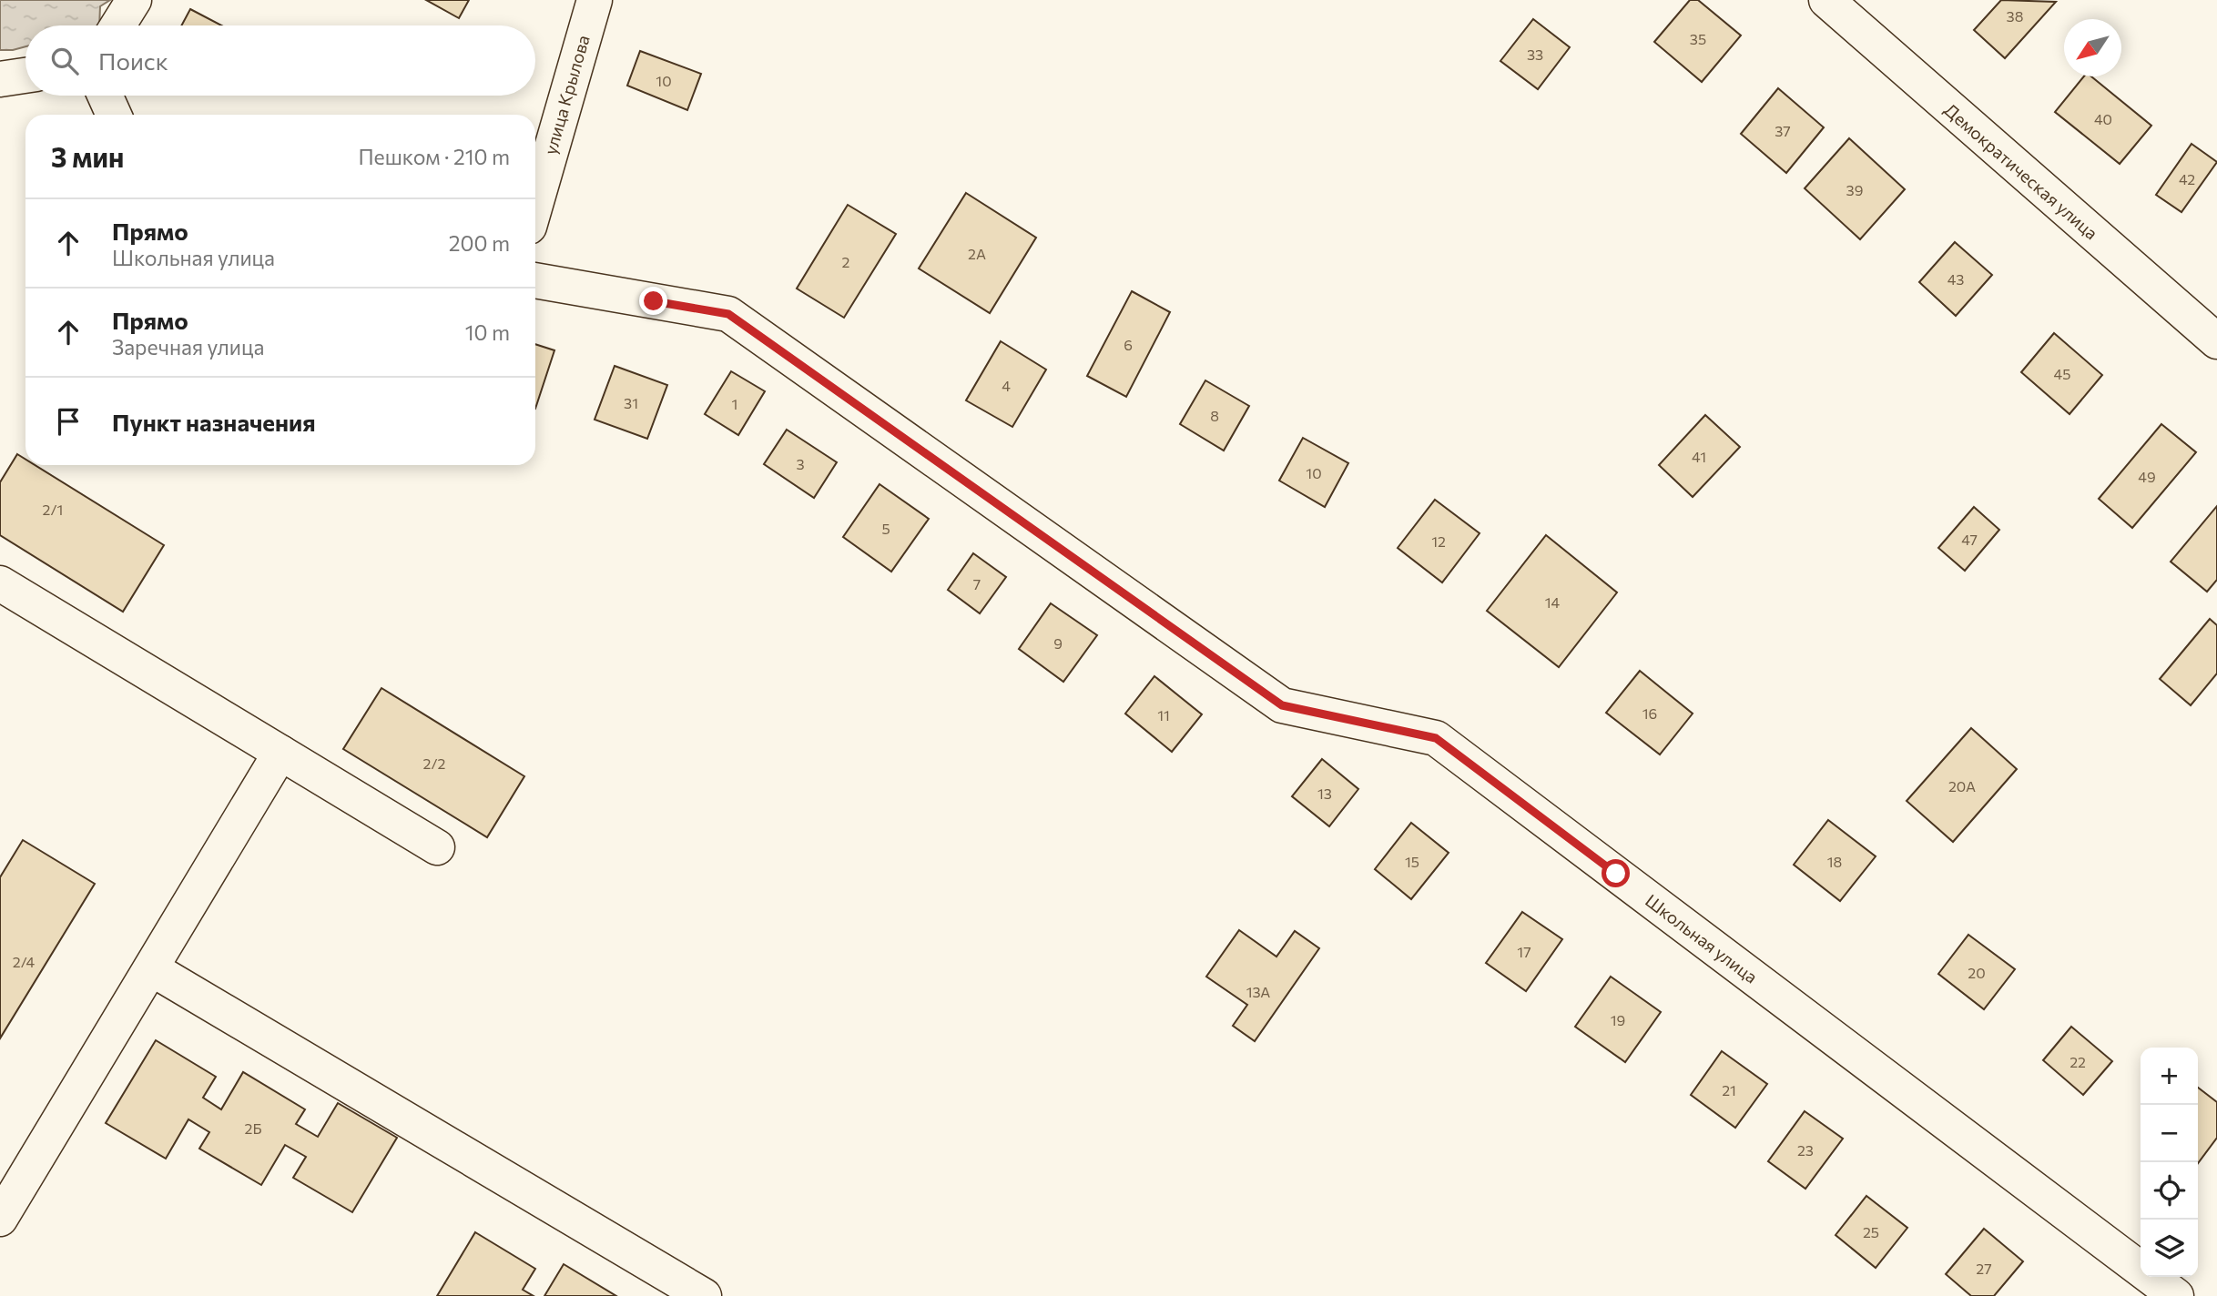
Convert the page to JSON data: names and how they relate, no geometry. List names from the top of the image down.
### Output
{
  "streets": {
    "street": ["улица Крылова", "Демократическая улица", "Школьная улица"]
  },
  "house_numbers": [
    "38",
    "35",
    "33",
    "10",
    "40",
    "37",
    "42",
    "39",
    "2А",
    "2",
    "43",
    "6",
    "45",
    "4",
    "31",
    "1",
    "8",
    "41",
    "3",
    "10",
    "49",
    "2/1",
    "5",
    "47",
    "12",
    "7",
    "14",
    "9",
    "16",
    "11",
    "2/2",
    "20А",
    "13",
    "15",
    "18",
    "17",
    "2/4",
    "20",
    "13А",
    "19",
    "22",
    "21",
    "2Б",
    "23",
    "25",
    "27"
  ],
  "north": "bottom left",
  "page": {
    "search": "Поиск",
    "heading": ["3 мин", "Пешком · 210 m"],
    "list": [
      ["Прямо", "Школьная улица", "200 m"],
      ["Прямо", "Заречная улица", "10 m"],
      "Пункт назначения"
    ],
    "map_buttons": ["+", "−"]
  }
}
